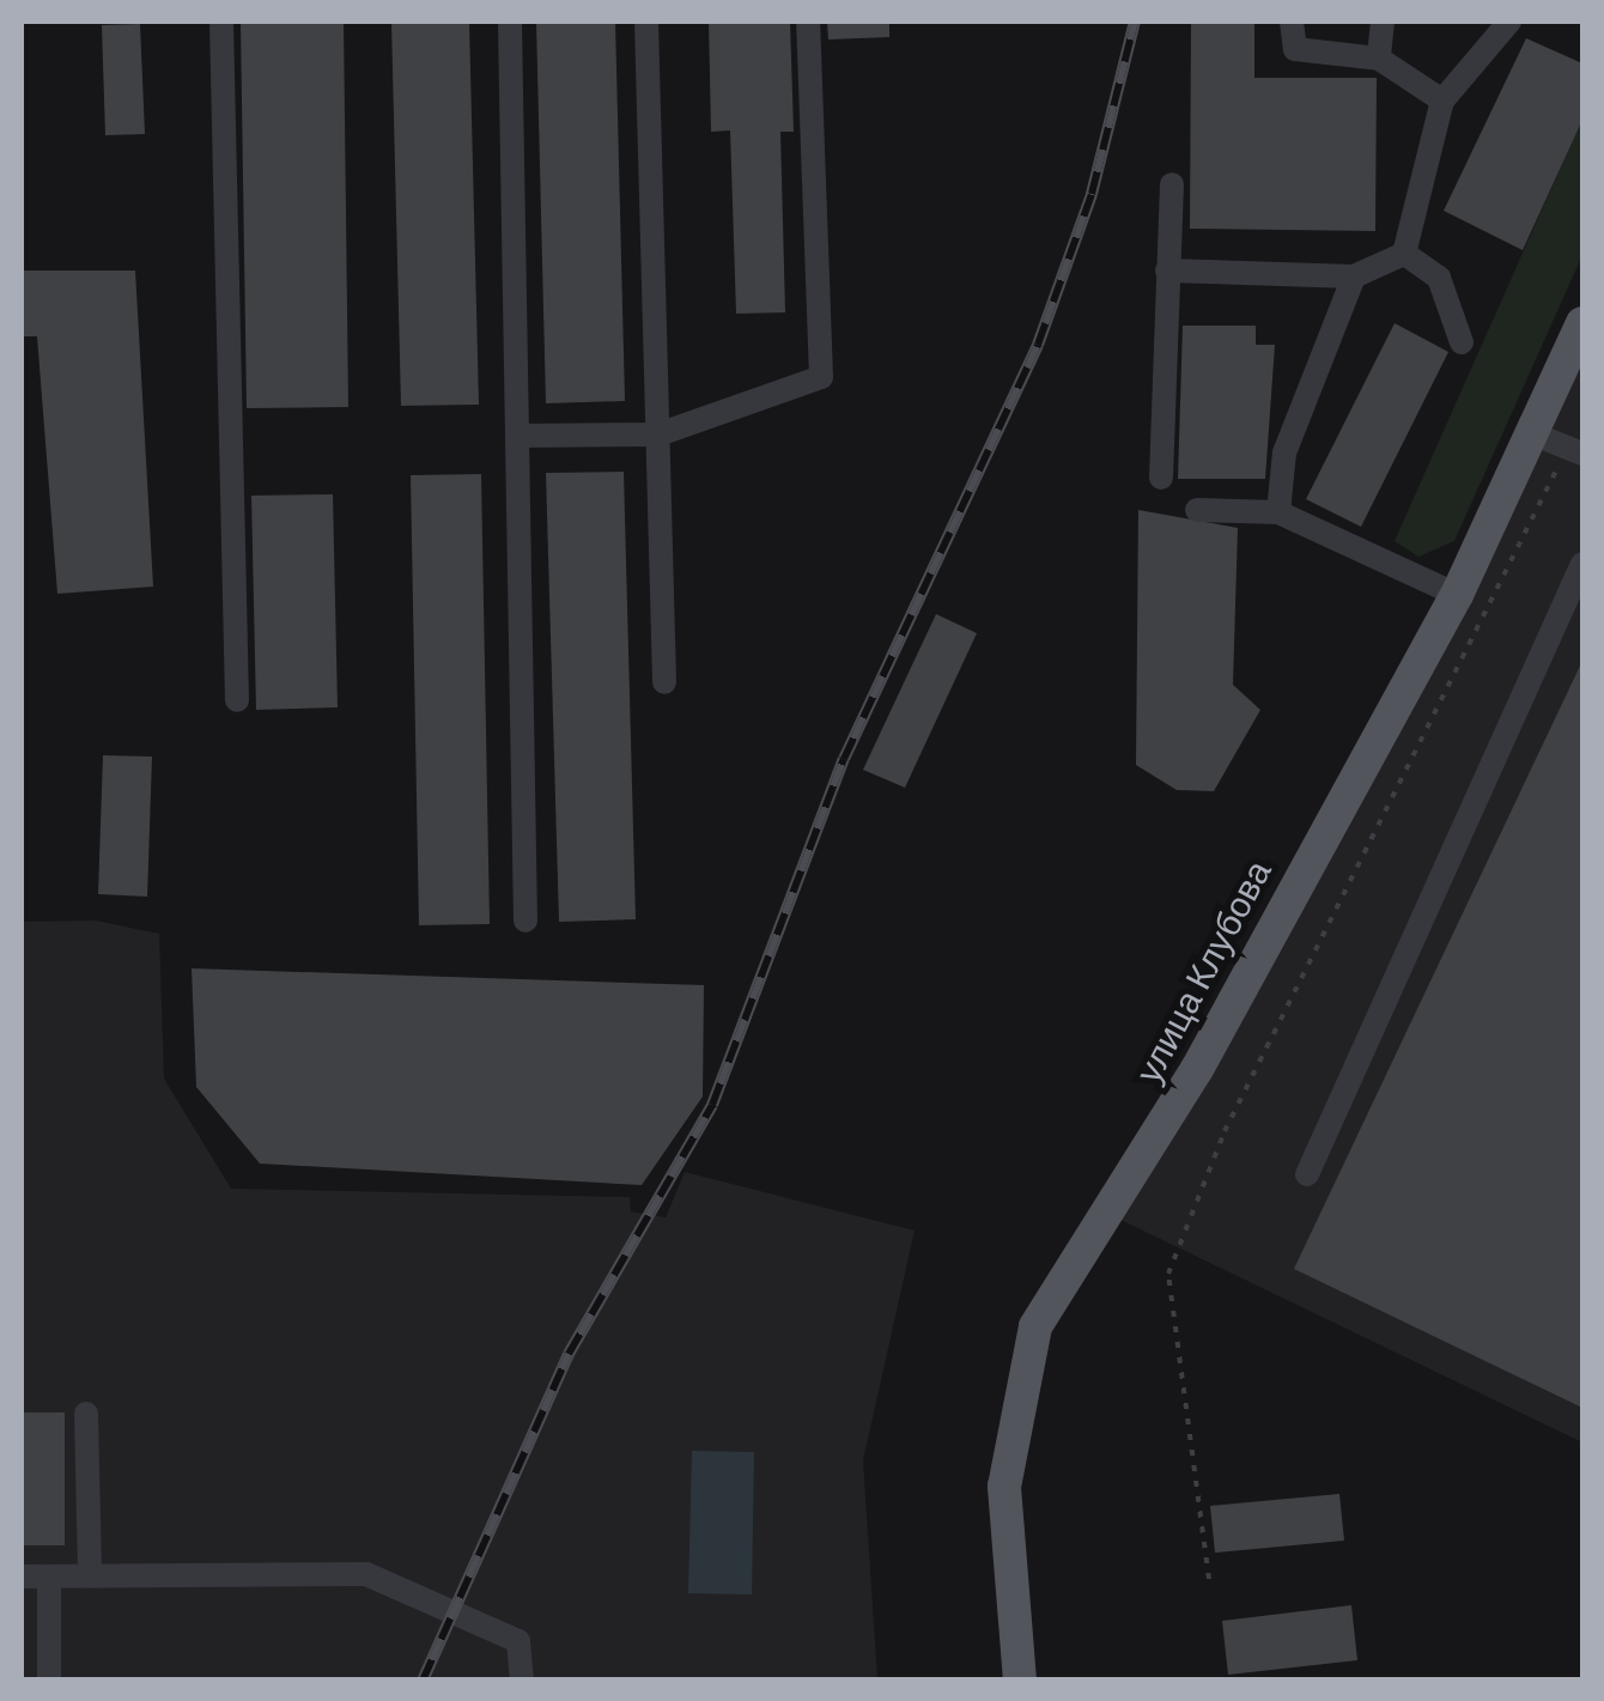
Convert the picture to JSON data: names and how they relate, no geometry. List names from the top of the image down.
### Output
{
  "streets": {
    "main road": ["улица Клубова"]
  }
}
